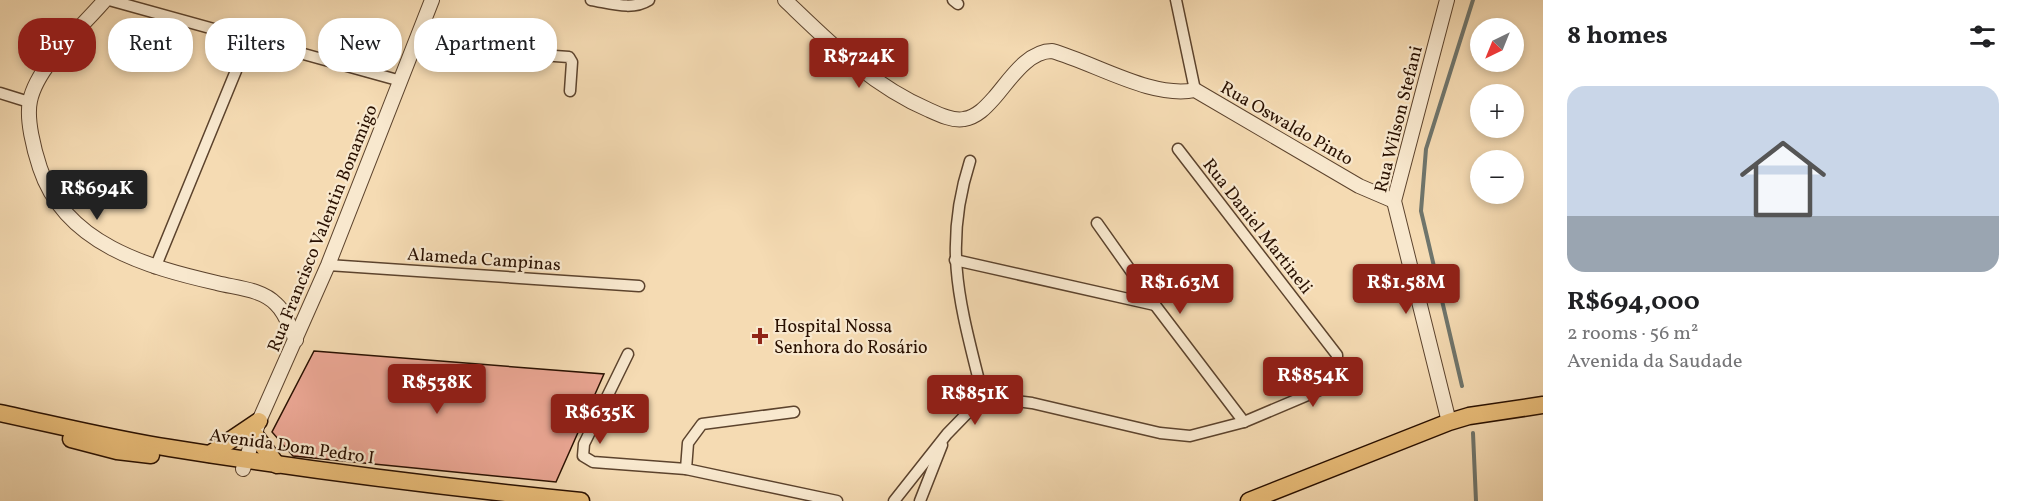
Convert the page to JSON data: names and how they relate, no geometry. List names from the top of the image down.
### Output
{
  "streets": {
    "main road": ["Avenida Dom Pedro I"],
    "street": [
      "Rua Wilson Stefani",
      "Rua Oswaldo Pinto",
      "Rua Daniel Martineli",
      "Rua Francisco Valentin Bonamigo",
      "Alameda Campinas"
    ]
  },
  "crossings": [
    ["Rua Wilson Stefani", "Rua Oswaldo Pinto"],
    ["Rua Francisco Valentin Bonamigo", "Alameda Campinas"],
    ["Rua Francisco Valentin Bonamigo", "Avenida Dom Pedro I"]
  ],
  "places": {
    "health": ["Hospital Nossa Senhora do Rosário"]
  },
  "north": "bottom left",
  "page": {
    "heading": "8 homes",
    "map_buttons": ["+", "−"],
    "chip": [
      "Buy",
      "Rent",
      "Filters",
      "New",
      "Apartment"
    ],
    "price": [
      "R$724K",
      "R$694K",
      "R$1.63M",
      "R$1.58M",
      "R$854K",
      "R$538K",
      "R$851K",
      "R$635K"
    ],
    "list": [
      {
        "name": "R$694,000",
        "note": "2 rooms · 56 m² · Avenida da Saudade"
      }
    ]
  }
}
